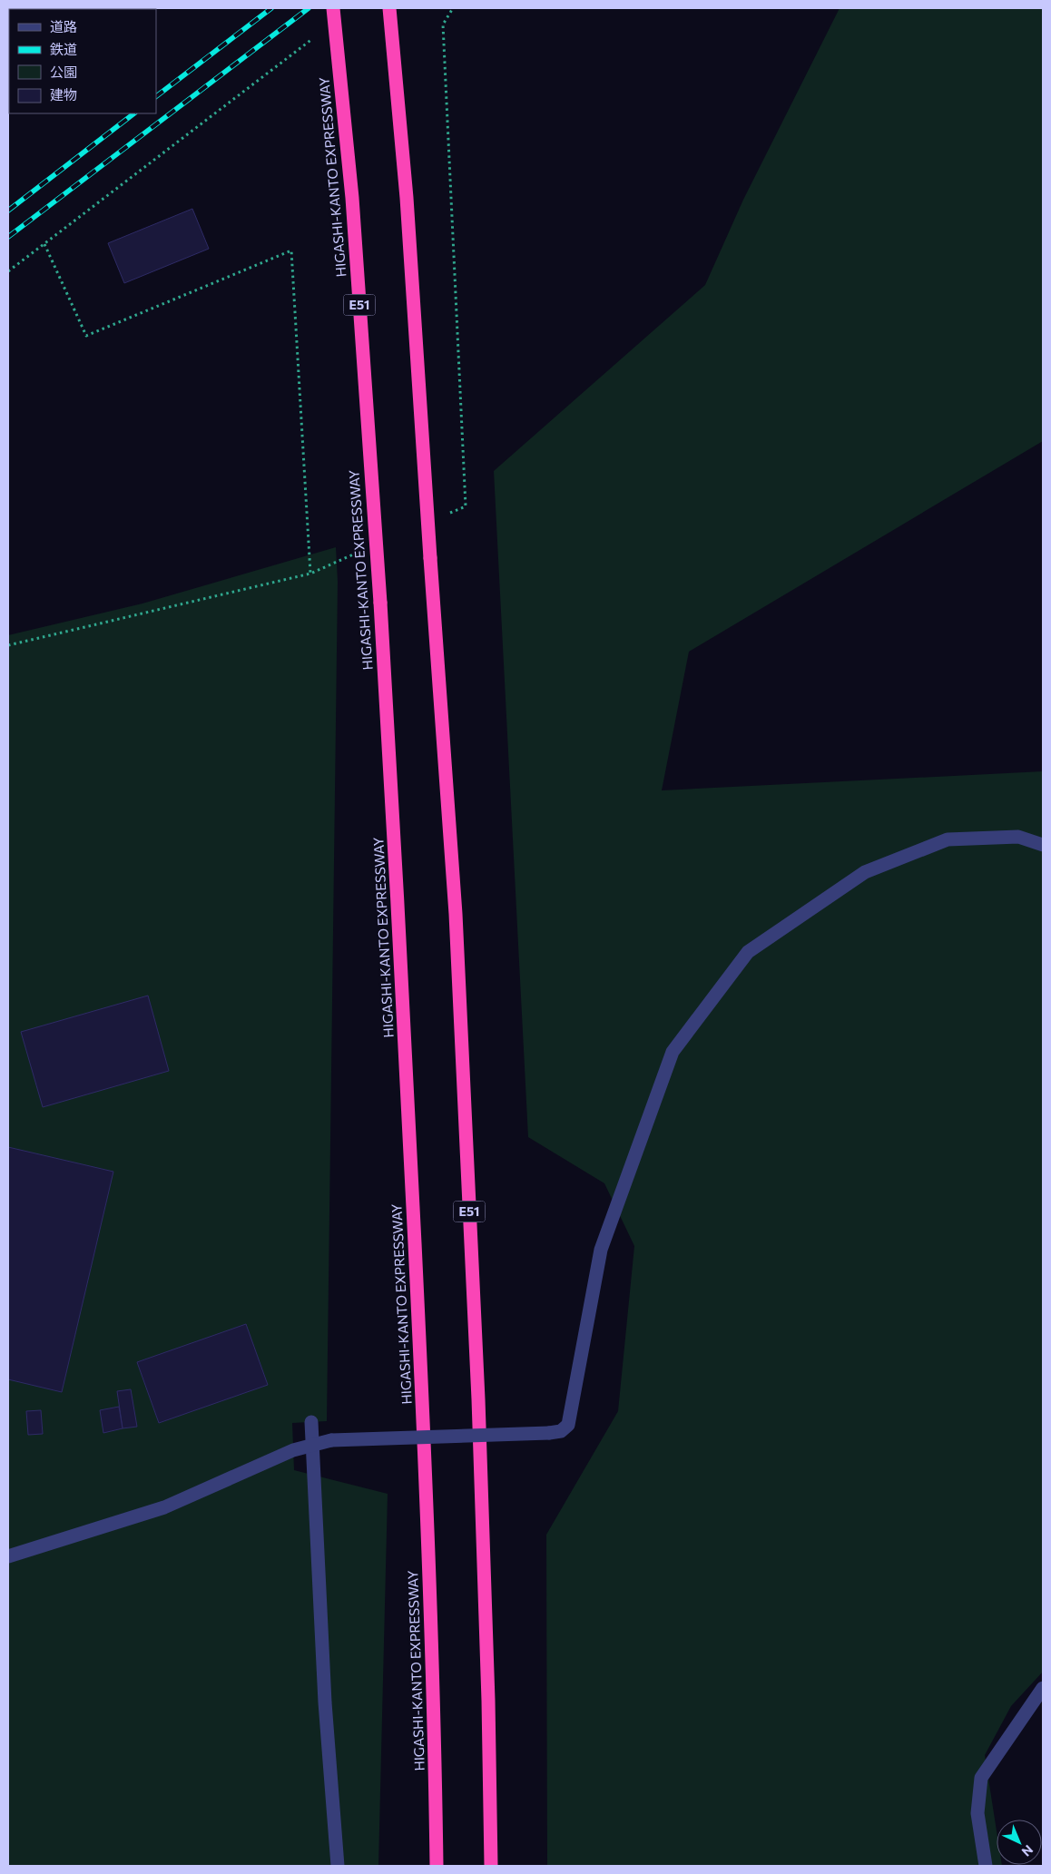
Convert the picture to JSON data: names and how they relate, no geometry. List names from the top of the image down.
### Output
{
  "streets": {
    "highway": ["HIGASHI-KANTO EXPRESSWAY", "E51"]
  },
  "legend": [
    "道路",
    "鉄道",
    "公園",
    "建物"
  ],
  "north": "bottom right"
}
